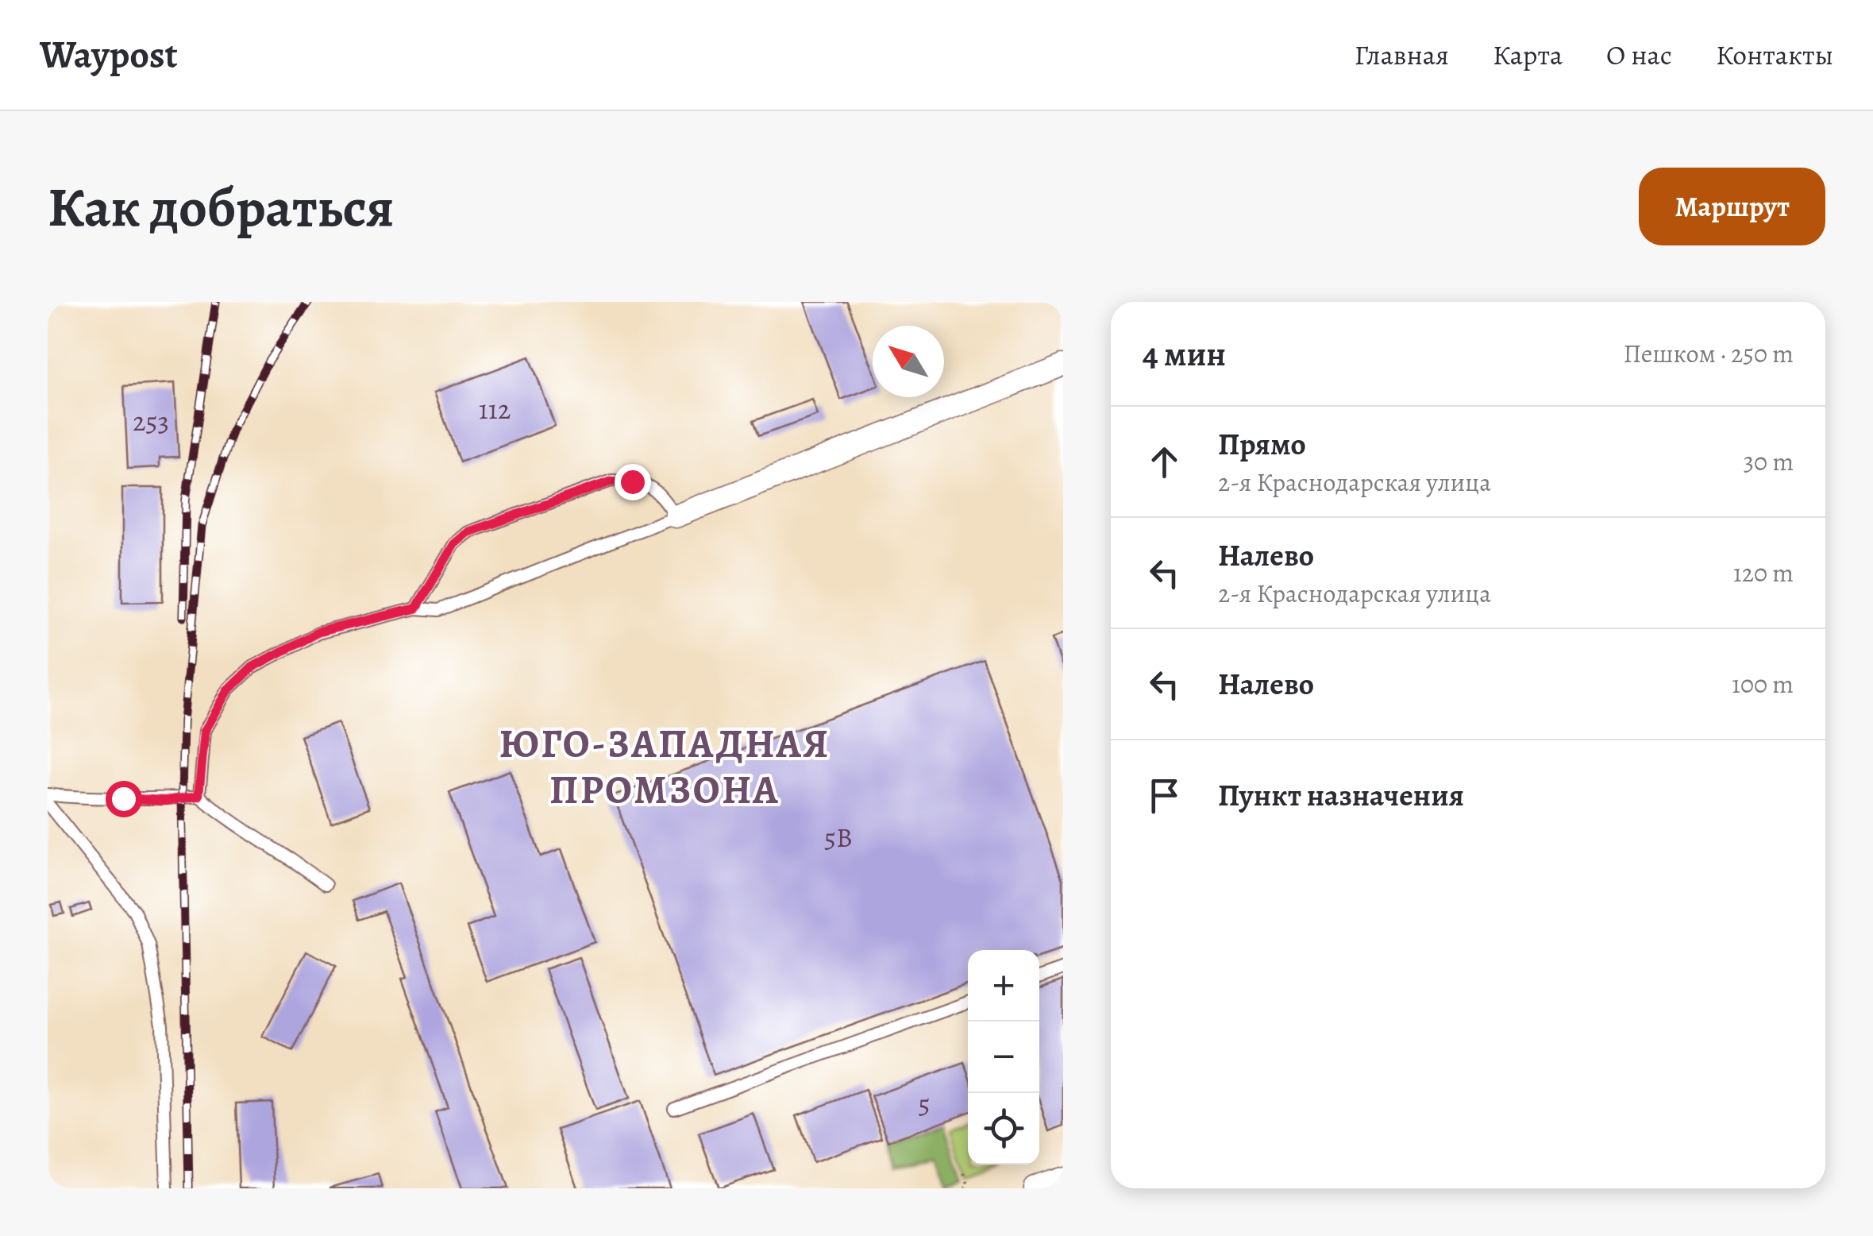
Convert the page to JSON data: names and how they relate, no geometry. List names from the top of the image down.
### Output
{
  "districts": ["ЮГО-ЗАПАДНАЯ ПРОМЗОНА"],
  "house_numbers": [
    "112",
    "253",
    "5В",
    "5"
  ],
  "north": "top left",
  "page": {
    "header": "Waypost",
    "nav": [
      "Главная",
      "Карта",
      "О нас",
      "Контакты"
    ],
    "buttons": "Маршрут",
    "title": "Как добраться",
    "heading": ["4 мин", "Пешком · 250 m"],
    "list": [
      ["Прямо", "2-я Краснодарская улица", "30 m"],
      ["Налево", "2-я Краснодарская улица", "120 m"],
      ["Налево", "100 m"],
      "Пункт назначения"
    ],
    "map_buttons": ["+", "−"]
  }
}
